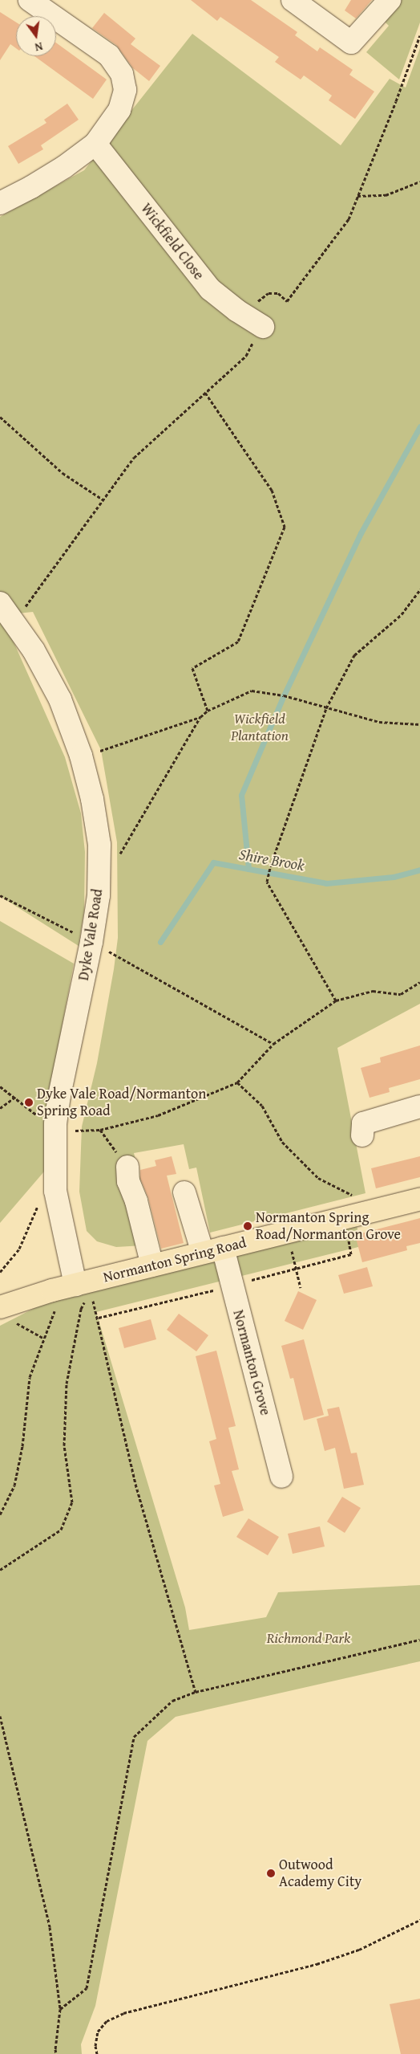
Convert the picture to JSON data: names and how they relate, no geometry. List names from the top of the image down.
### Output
{
  "streets": {
    "main road": ["Normanton Spring Road"],
    "street": ["Wickfield Close", "Dyke Vale Road", "Normanton Grove"]
  },
  "crossings": [
    ["Dyke Vale Road", "Normanton Spring Road"],
    ["Normanton Spring Road", "Normanton Grove"]
  ],
  "water": ["Shire Brook"],
  "parks": ["Wickfield Plantation", "Richmond Park"],
  "places": ["Dyke Vale Road/Normanton Spring Road", "Normanton Spring Road/Normanton Grove", "Outwood Academy City"],
  "north": "bottom"
}
